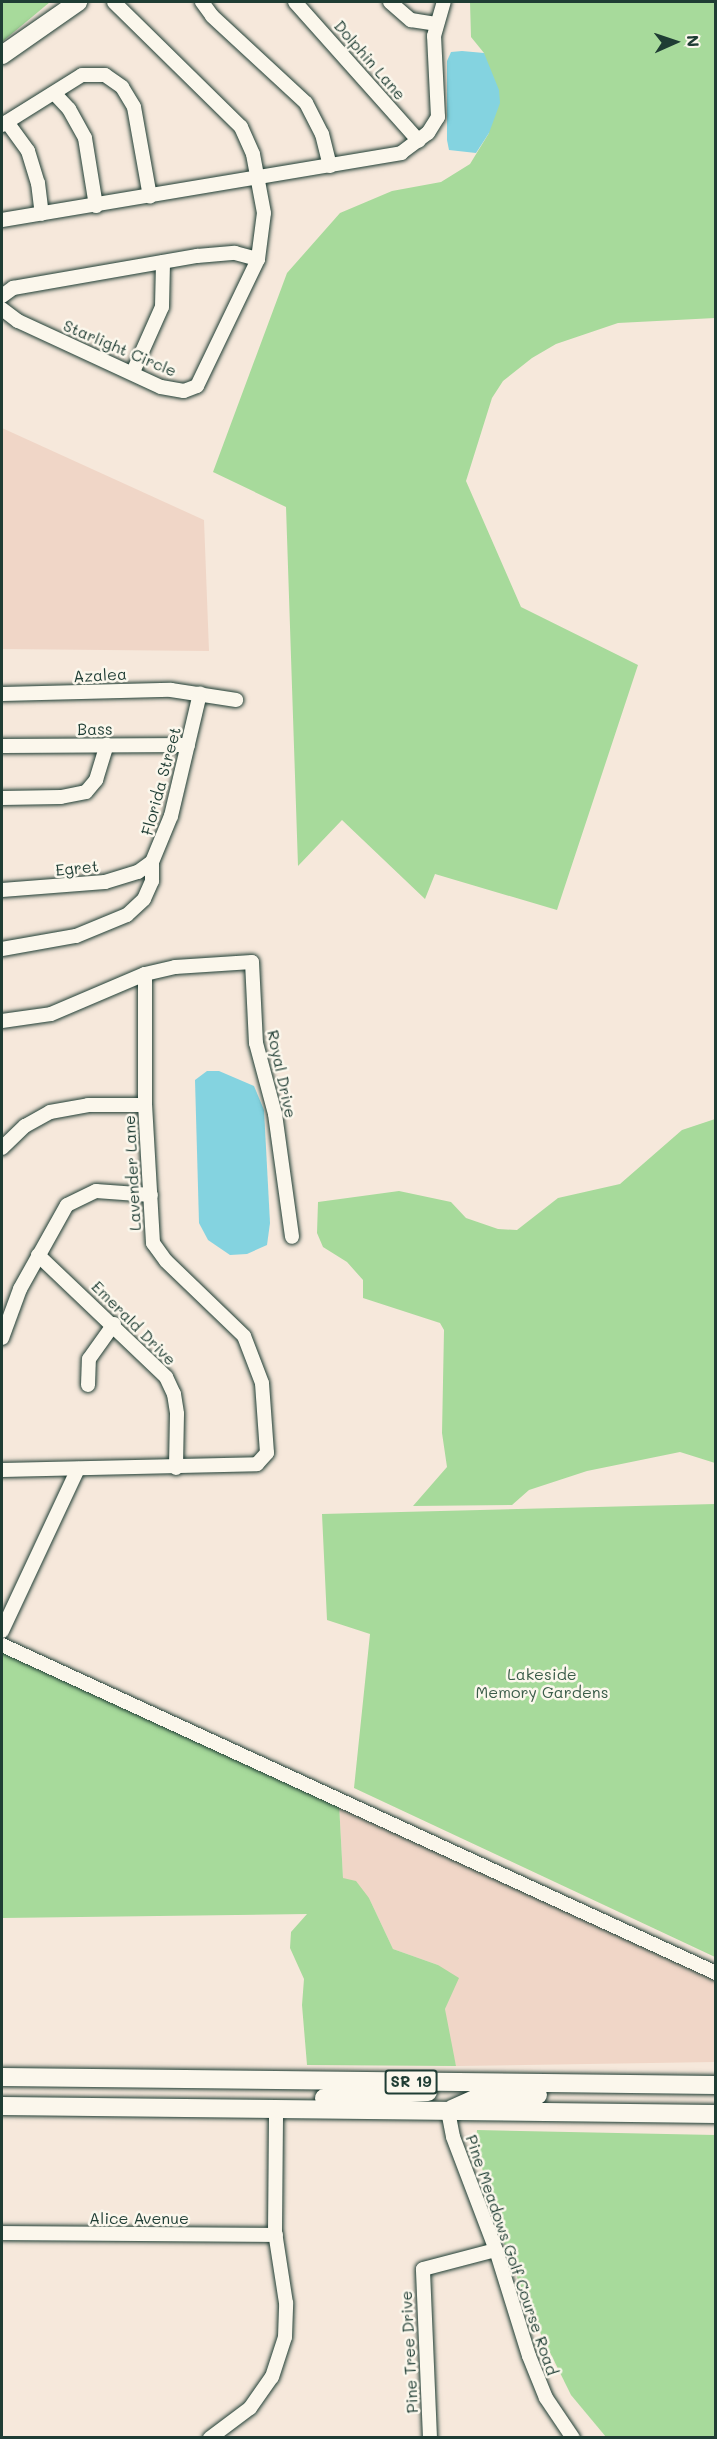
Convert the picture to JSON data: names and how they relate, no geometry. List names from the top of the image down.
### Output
{
  "streets": {
    "main road": ["SR 19"],
    "street": [
      "Dolphin Lane",
      "Starlight Circle",
      "Azalea",
      "Bass",
      "Florida Street",
      "Egret",
      "Royal Drive",
      "Lavender Lane",
      "Emerald Drive",
      "Alice Avenue",
      "Pine Meadows Golf Course Road",
      "Pine Tree Drive"
    ]
  },
  "crossings": [
    ["Azalea", "Florida Street"],
    ["Bass", "Florida Street"],
    ["Florida Street", "Egret"],
    ["Royal Drive", "Lavender Lane"],
    ["Lavender Lane", "Emerald Drive"],
    ["SR 19", "Pine Meadows Golf Course Road"],
    ["Pine Meadows Golf Course Road", "Pine Tree Drive"]
  ],
  "parks": ["Lakeside Memory Gardens"],
  "north": "right"
}
